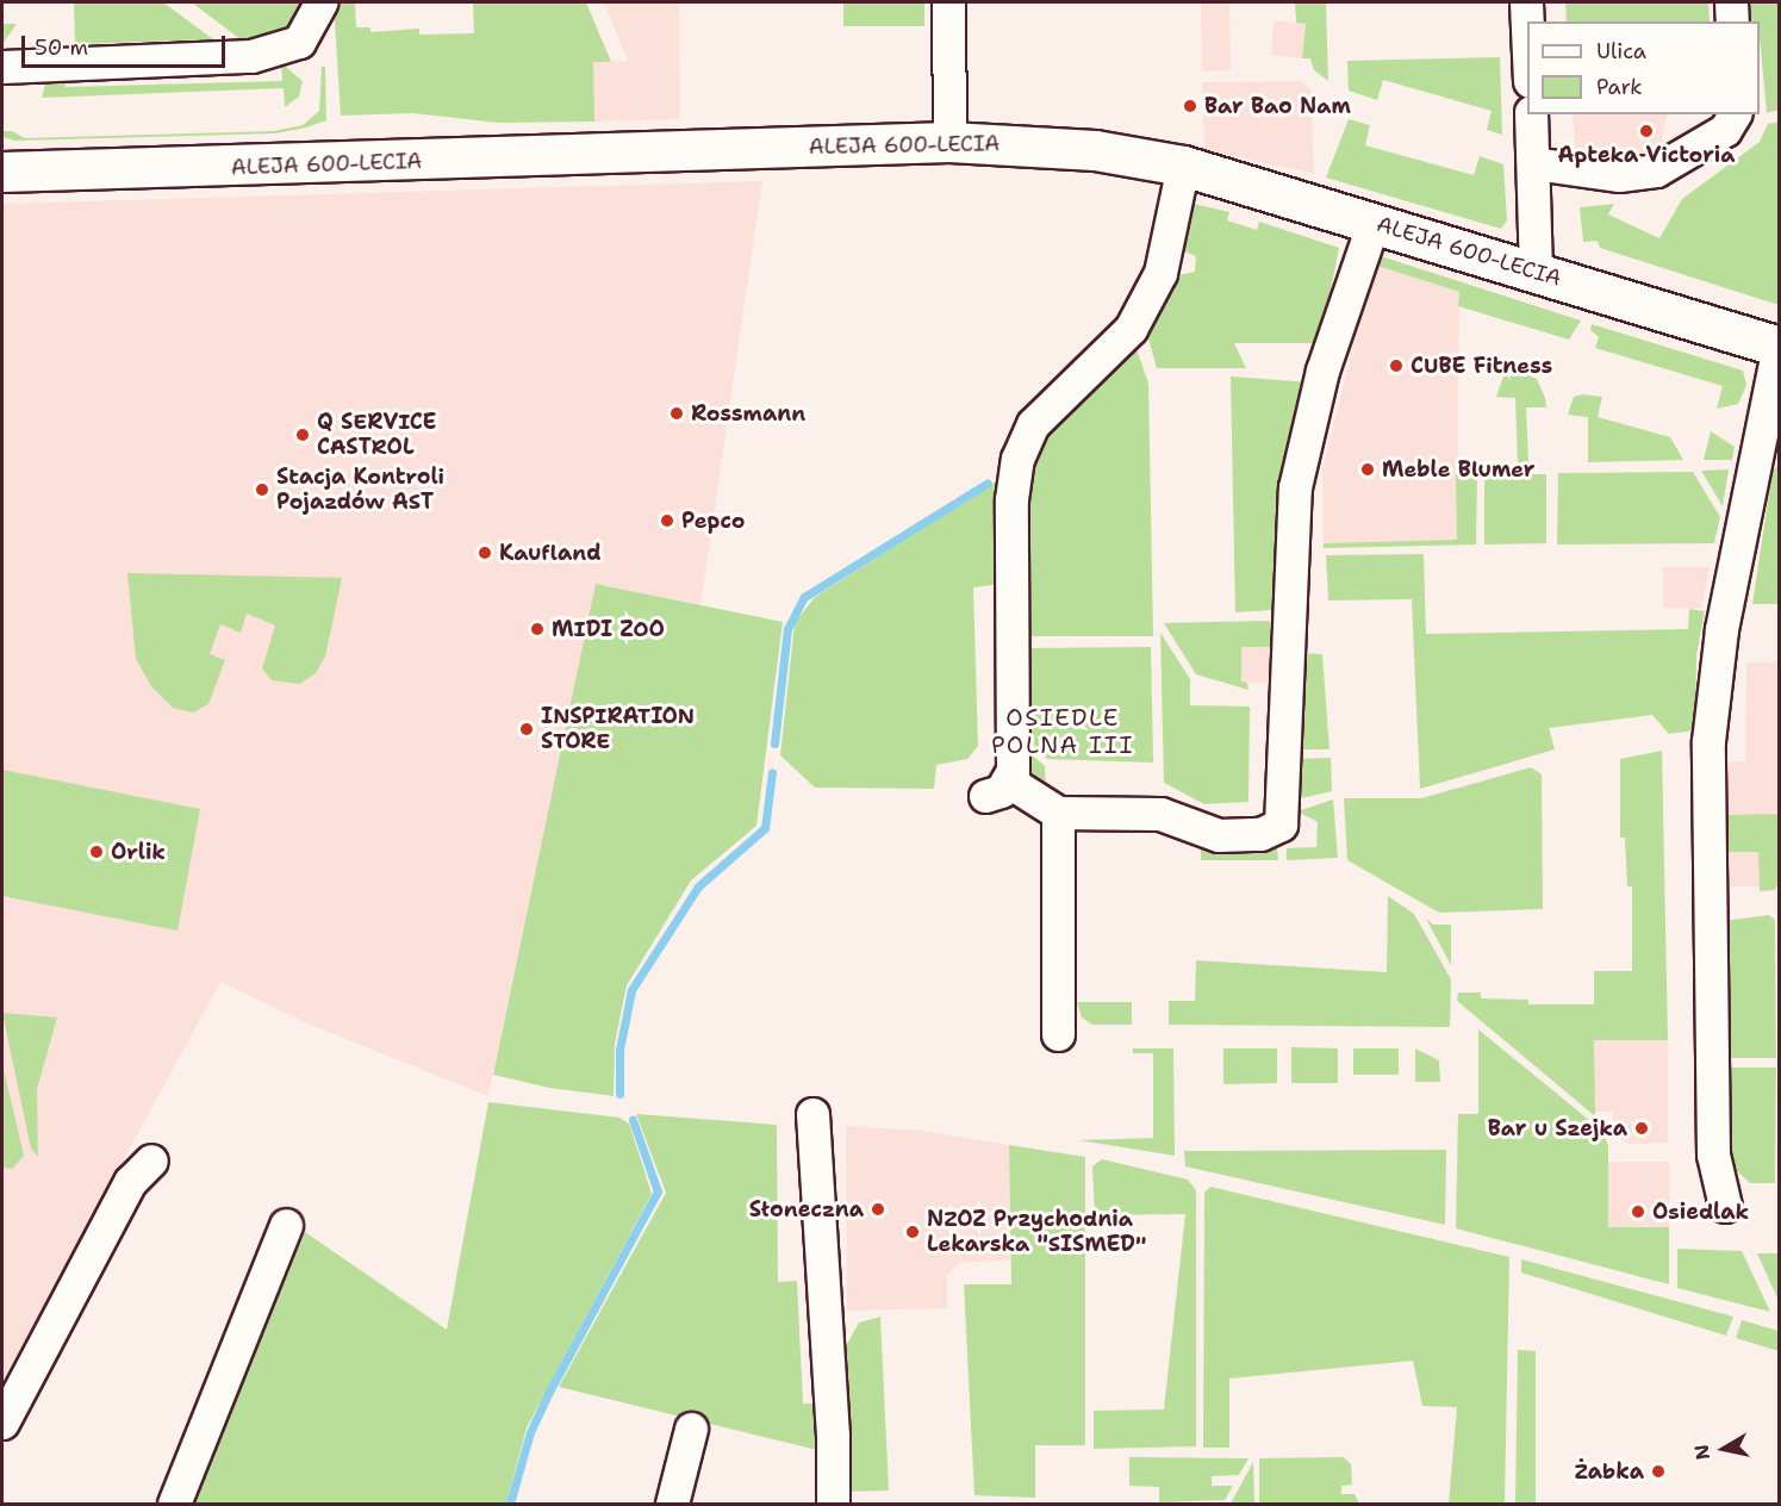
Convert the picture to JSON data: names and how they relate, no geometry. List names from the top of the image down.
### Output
{
  "streets": {
    "main road": ["ALEJA 600-LECIA"]
  },
  "districts": ["OSIEDLE POLNA III"],
  "places": [
    "Bar Bao Nam",
    "Apteka Victoria",
    "CUBE Fitness",
    "Rossmann",
    "Q SERVICE CASTROL",
    "Meble Blumer",
    "Stacja Kontroli Pojazdów AST",
    "Pepco",
    "Kaufland",
    "MIDI ZOO",
    "INSPIRATION STORE",
    "Orlik",
    "Bar u Szejka",
    "Słoneczna",
    "Osiedlak",
    "NZOZ Przychodnia Lekarska \"SISMED\"",
    "Żabka"
  ],
  "legend": ["Ulica", "Park"],
  "scale_bar": "50 m",
  "north": "left"
}
